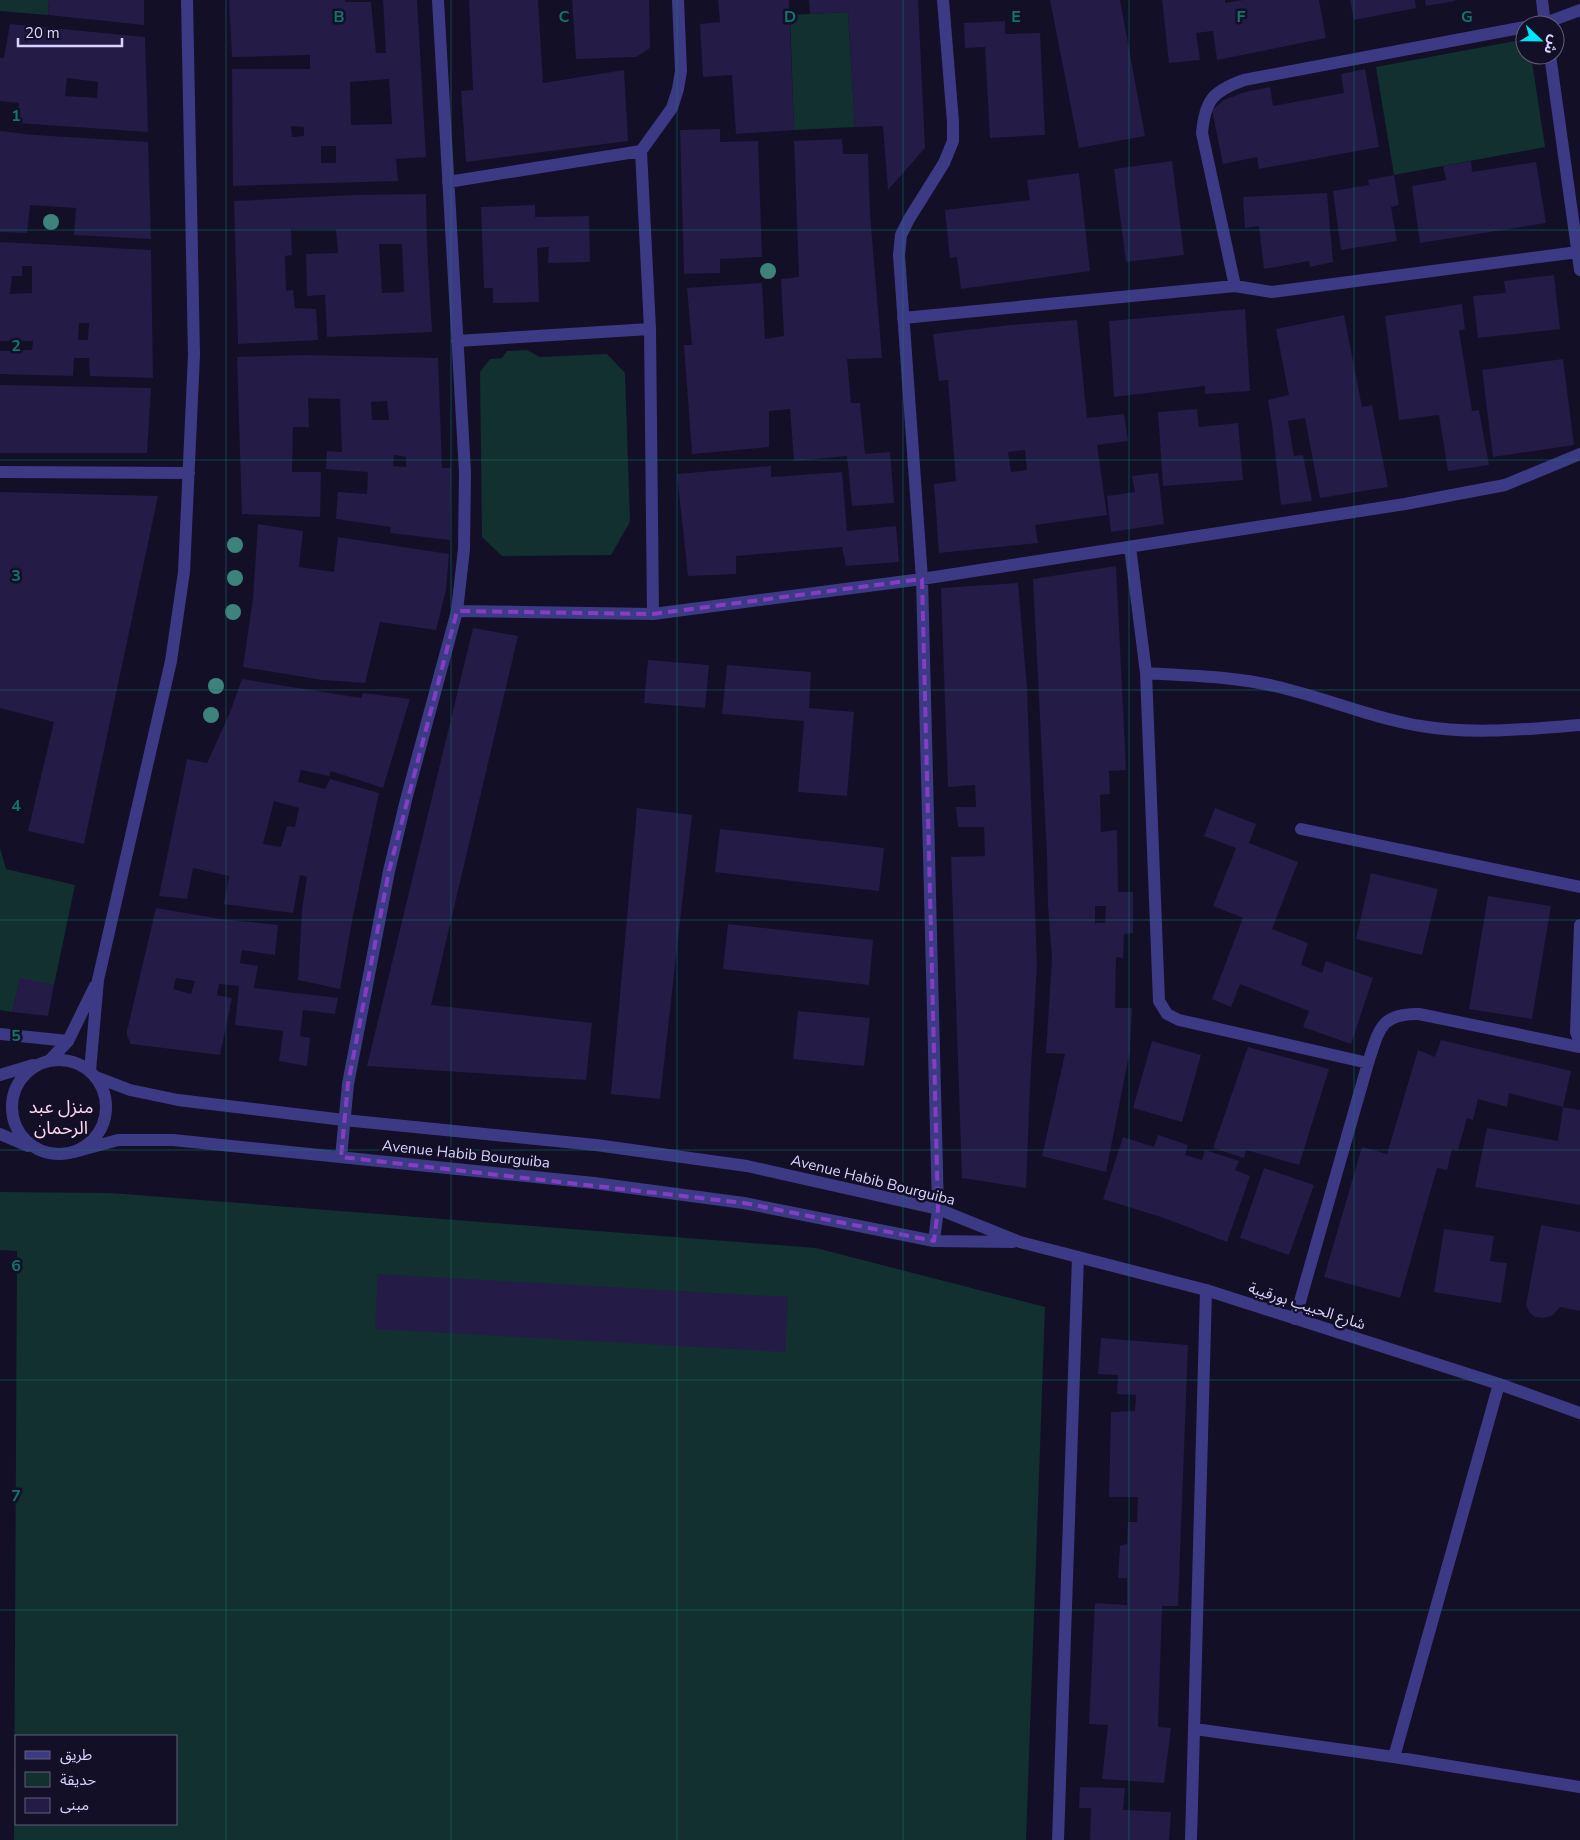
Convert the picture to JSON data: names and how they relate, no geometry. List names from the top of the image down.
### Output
{
  "streets": {
    "street": ["Avenue Habib Bourguiba", "شارع الحبيب بورقيبة"]
  },
  "crossings": [
    ["Avenue Habib Bourguiba", "شارع الحبيب بورقيبة"]
  ],
  "districts": ["منزل عبد الرحمان"],
  "legend": ["طريق", "حديقة", "مبنى"],
  "scale_bar": "20 m",
  "north": "right",
  "grid": {
    "columns": [
      "B",
      "C",
      "D",
      "E",
      "F",
      "G"
    ],
    "rows": [
      "1",
      "2",
      "3",
      "4",
      "5",
      "6",
      "7"
    ]
  }
}
